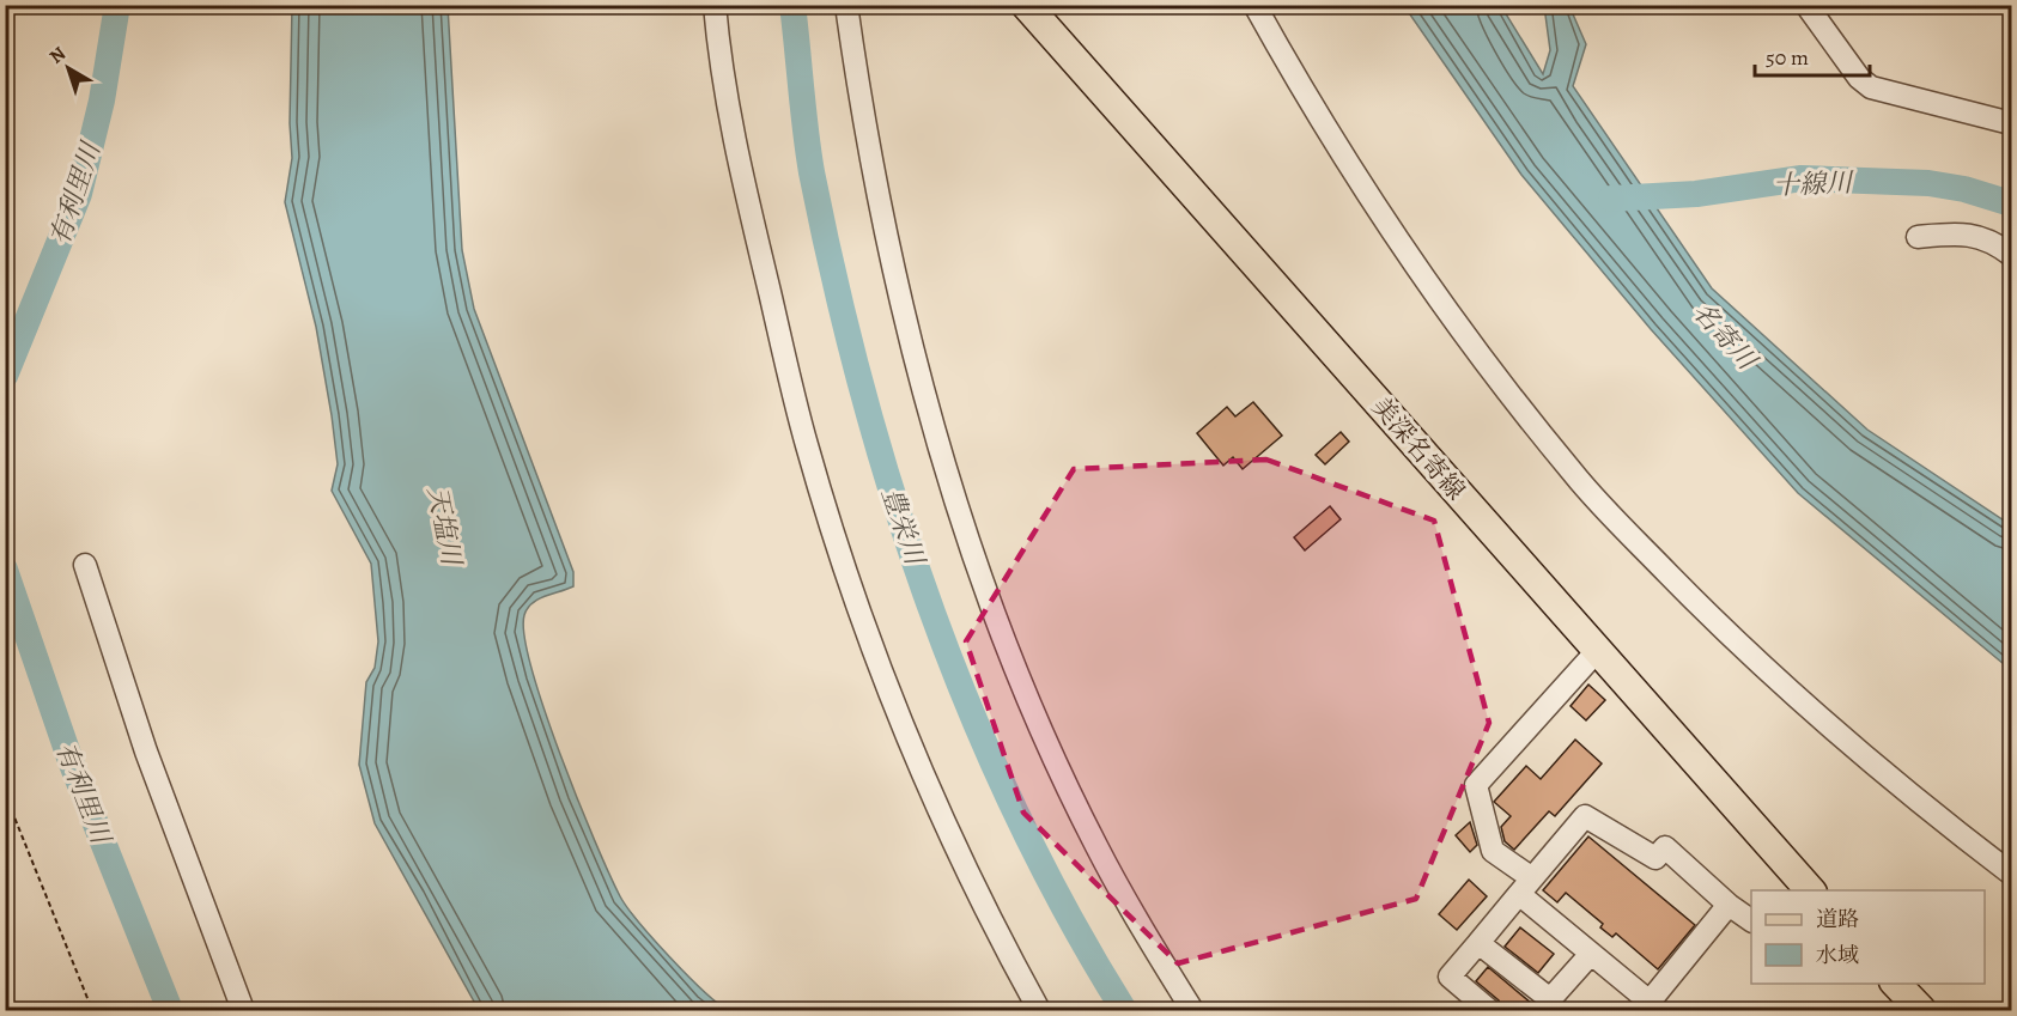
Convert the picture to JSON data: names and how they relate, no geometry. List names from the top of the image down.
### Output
{
  "streets": {
    "main road": ["美深名寄線"]
  },
  "water": [
    "十線川",
    "有利里川",
    "名寄川",
    "天塩川",
    "豊栄川"
  ],
  "legend": ["道路", "水域"],
  "scale_bar": "50 m",
  "north": "top left"
}
